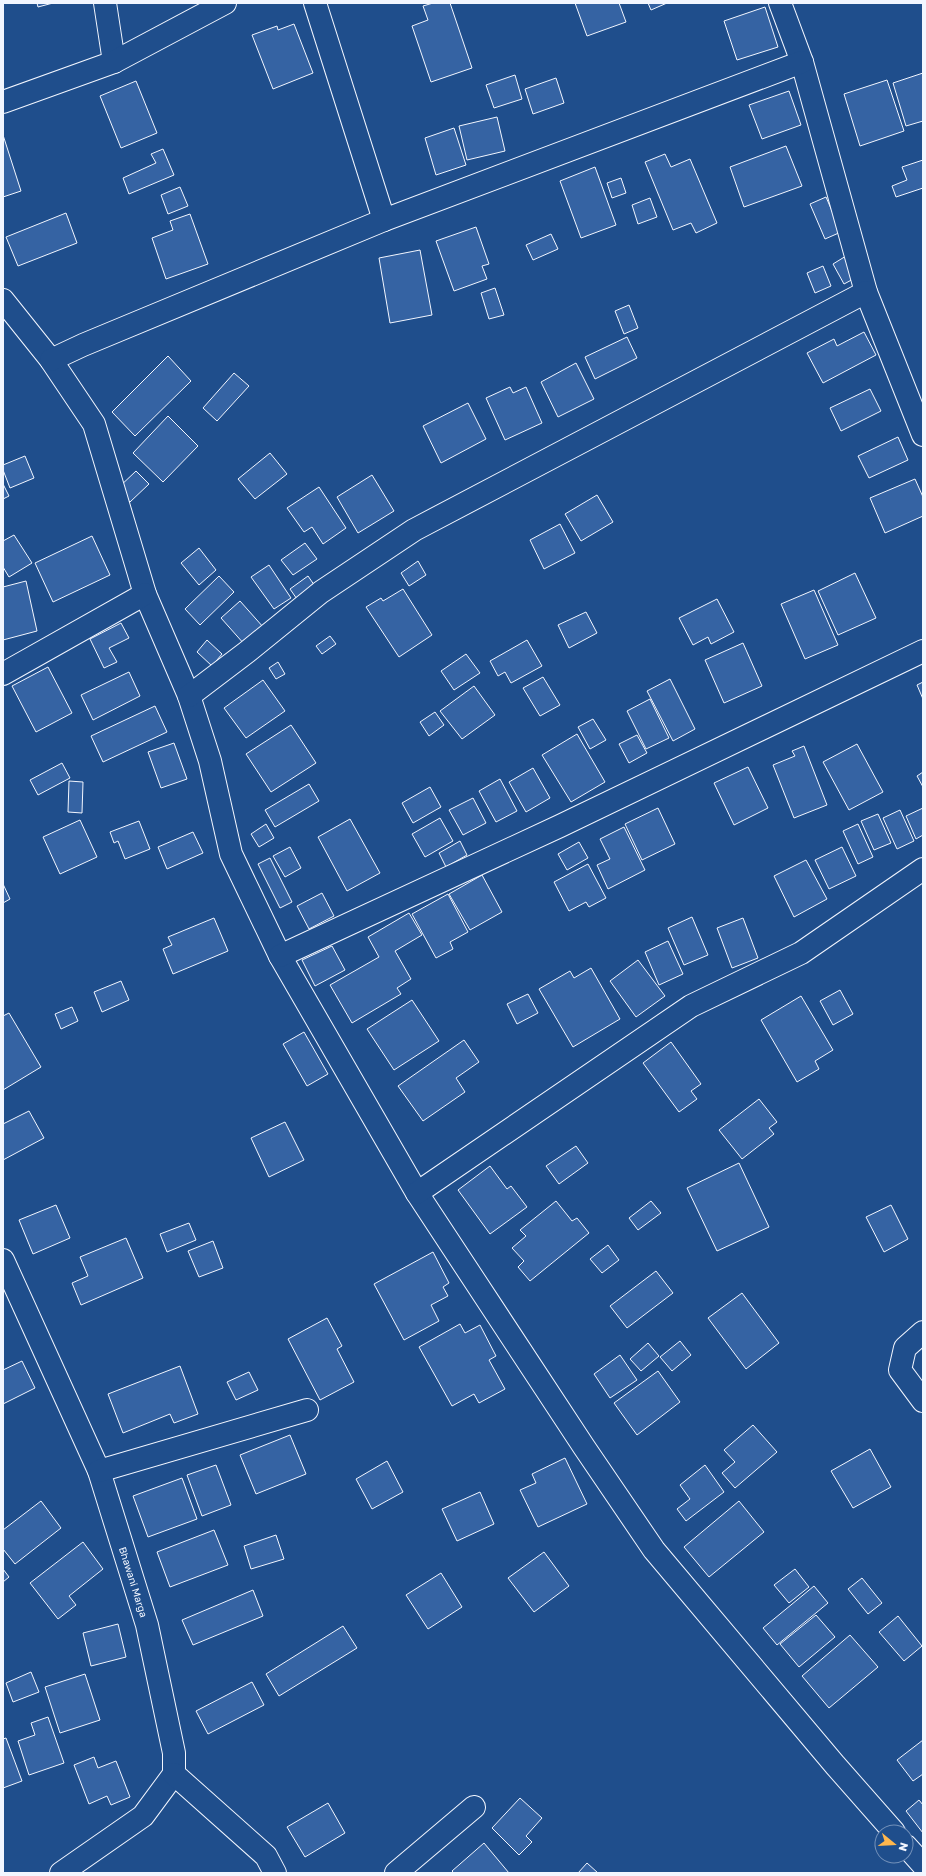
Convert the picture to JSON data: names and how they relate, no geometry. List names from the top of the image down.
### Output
{
  "streets": {
    "street": ["Bhawani Marga"]
  },
  "north": "right"
}
